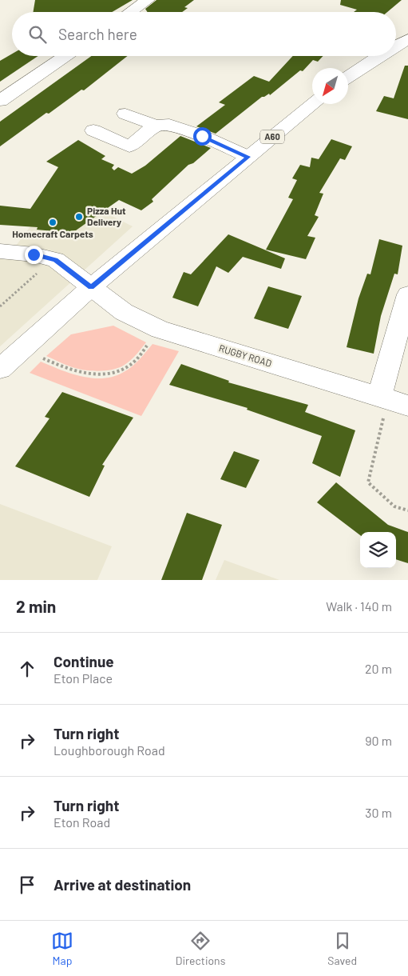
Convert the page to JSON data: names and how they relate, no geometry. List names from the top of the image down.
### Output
{
  "streets": {
    "street": ["A60", "RUGBY ROAD"]
  },
  "crossings": [
    ["A60", "RUGBY ROAD"]
  ],
  "places": ["Pizza Hut Delivery", "Homecraft Carpets"],
  "north": "bottom left",
  "page": {
    "search": "Search here",
    "heading": ["2 min", "Walk · 140 m"],
    "list": [
      ["Continue", "Eton Place", "20 m"],
      ["Turn right", "Loughborough Road", "90 m"],
      ["Turn right", "Eton Road", "30 m"],
      "Arrive at destination"
    ],
    "nav": ["Map", "Directions", "Saved"]
  }
}
